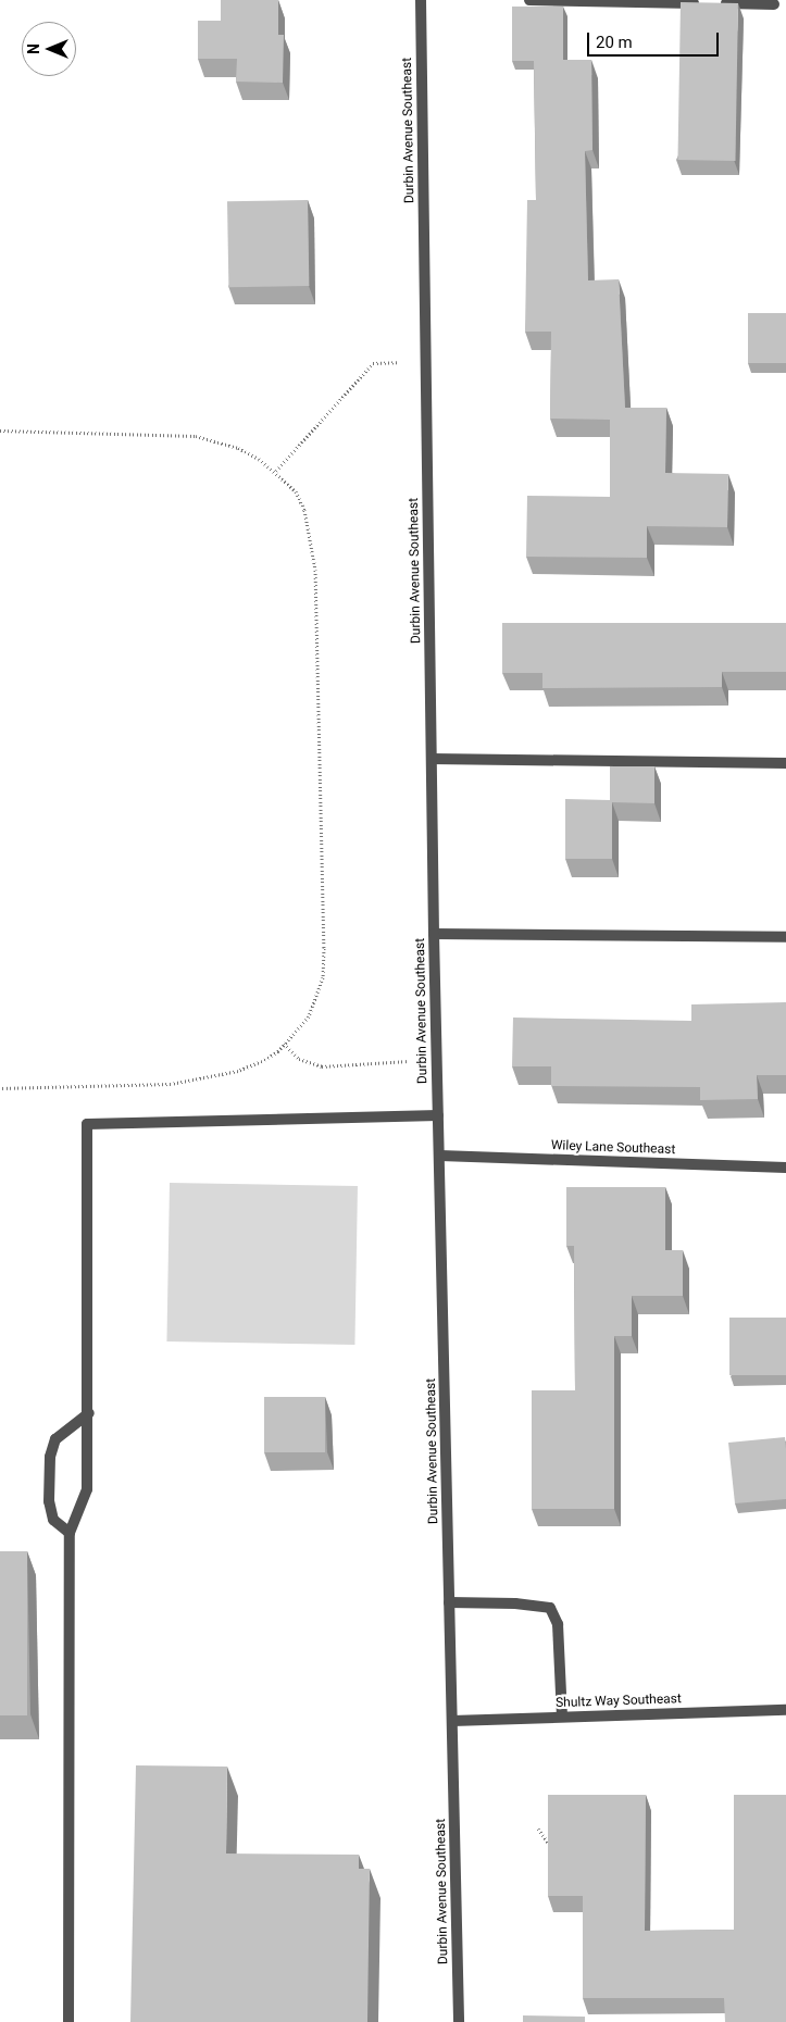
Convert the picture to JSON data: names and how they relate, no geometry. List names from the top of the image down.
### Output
{
  "streets": {
    "street": ["Durbin Avenue Southeast", "Wiley Lane Southeast", "Shultz Way Southeast"]
  },
  "crossings": [
    ["Durbin Avenue Southeast", "Wiley Lane Southeast"],
    ["Durbin Avenue Southeast", "Shultz Way Southeast"]
  ],
  "scale_bar": "20 m",
  "north": "left"
}
